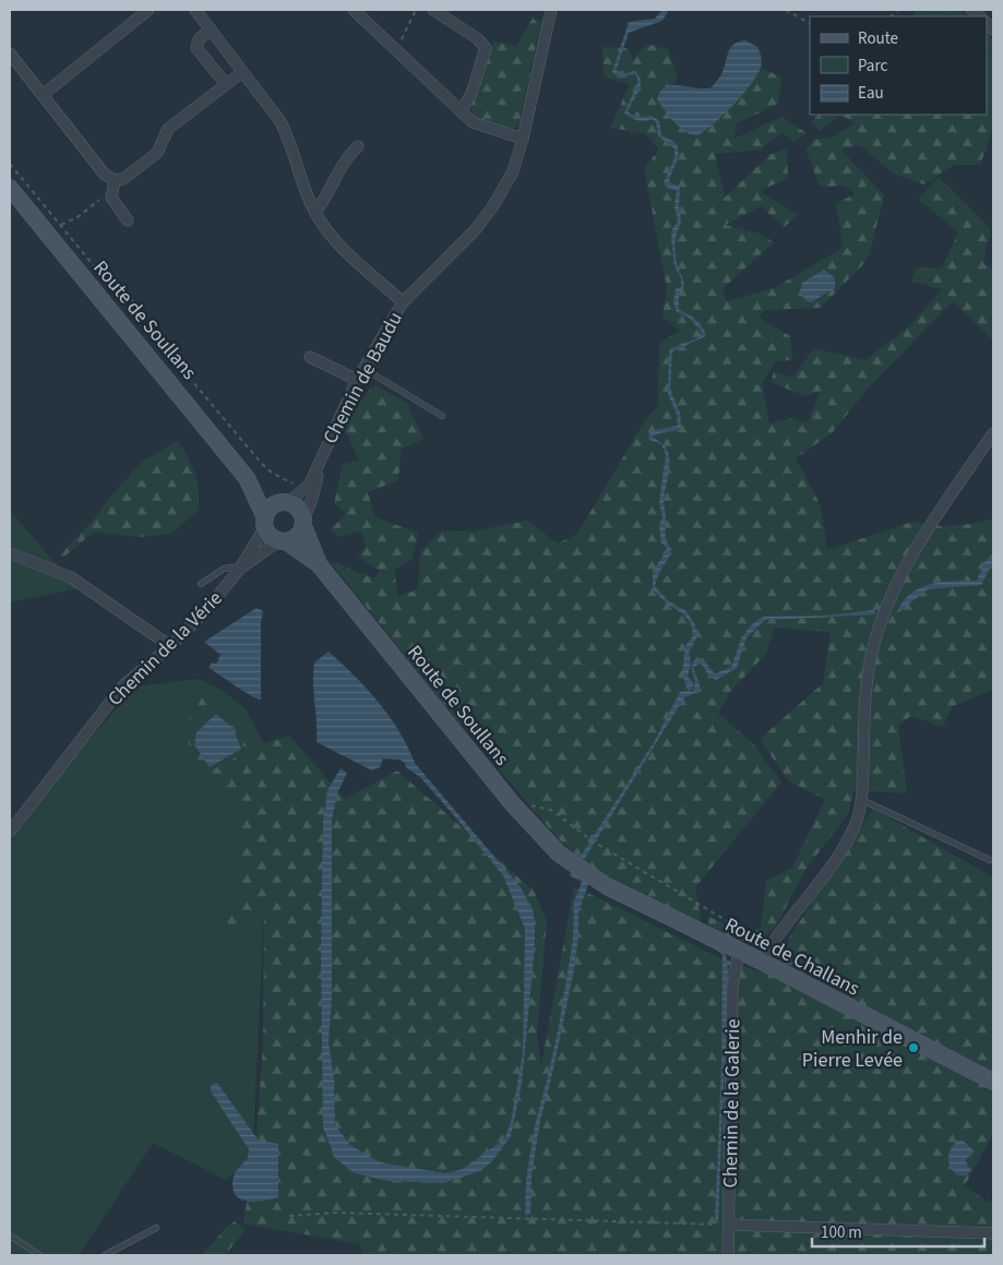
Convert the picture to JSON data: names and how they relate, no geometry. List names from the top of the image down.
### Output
{
  "streets": {
    "main road": ["Route de Soullans", "Route de Challans"],
    "street": ["Chemin de Baudu", "Chemin de la Vérie", "Chemin de la Galerie"]
  },
  "crossings": [
    ["Route de Soullans", "Chemin de Baudu"],
    ["Route de Soullans", "Chemin de la Vérie"],
    ["Route de Soullans", "Route de Challans"],
    ["Chemin de Baudu", "Chemin de la Vérie"],
    ["Route de Challans", "Chemin de la Galerie"]
  ],
  "places": ["Menhir de Pierre Levée"],
  "legend": ["Route", "Parc", "Eau"],
  "scale_bar": "100 m"
}
